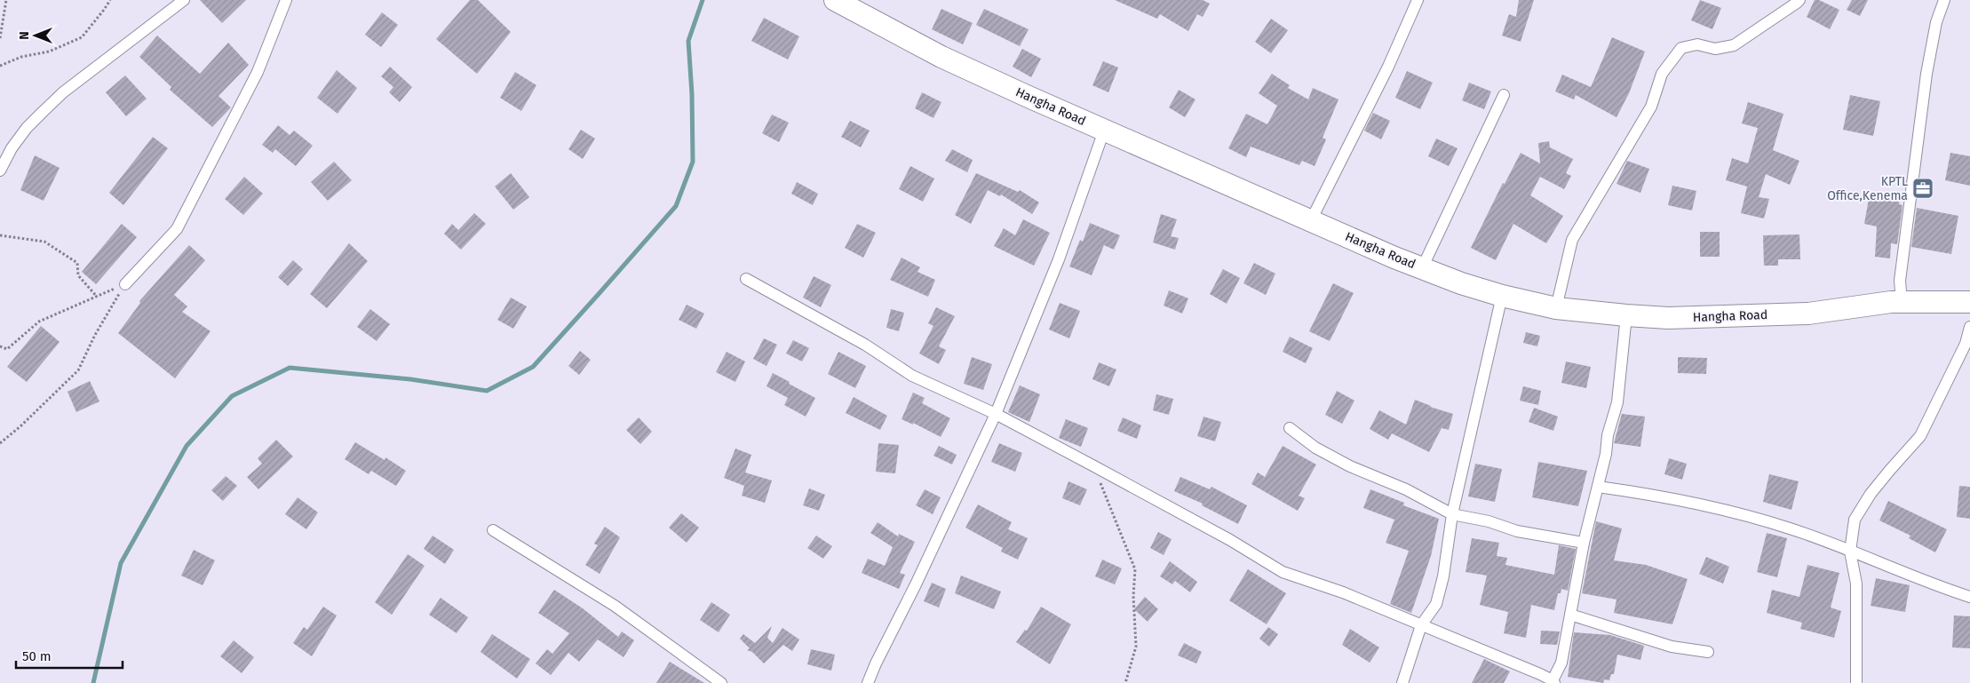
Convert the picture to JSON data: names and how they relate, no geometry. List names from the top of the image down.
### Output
{
  "streets": {
    "highway": ["Hangha Road"]
  },
  "places": {
    "office": ["KPTL Office,Kenema"]
  },
  "scale_bar": "50 m",
  "north": "left"
}
